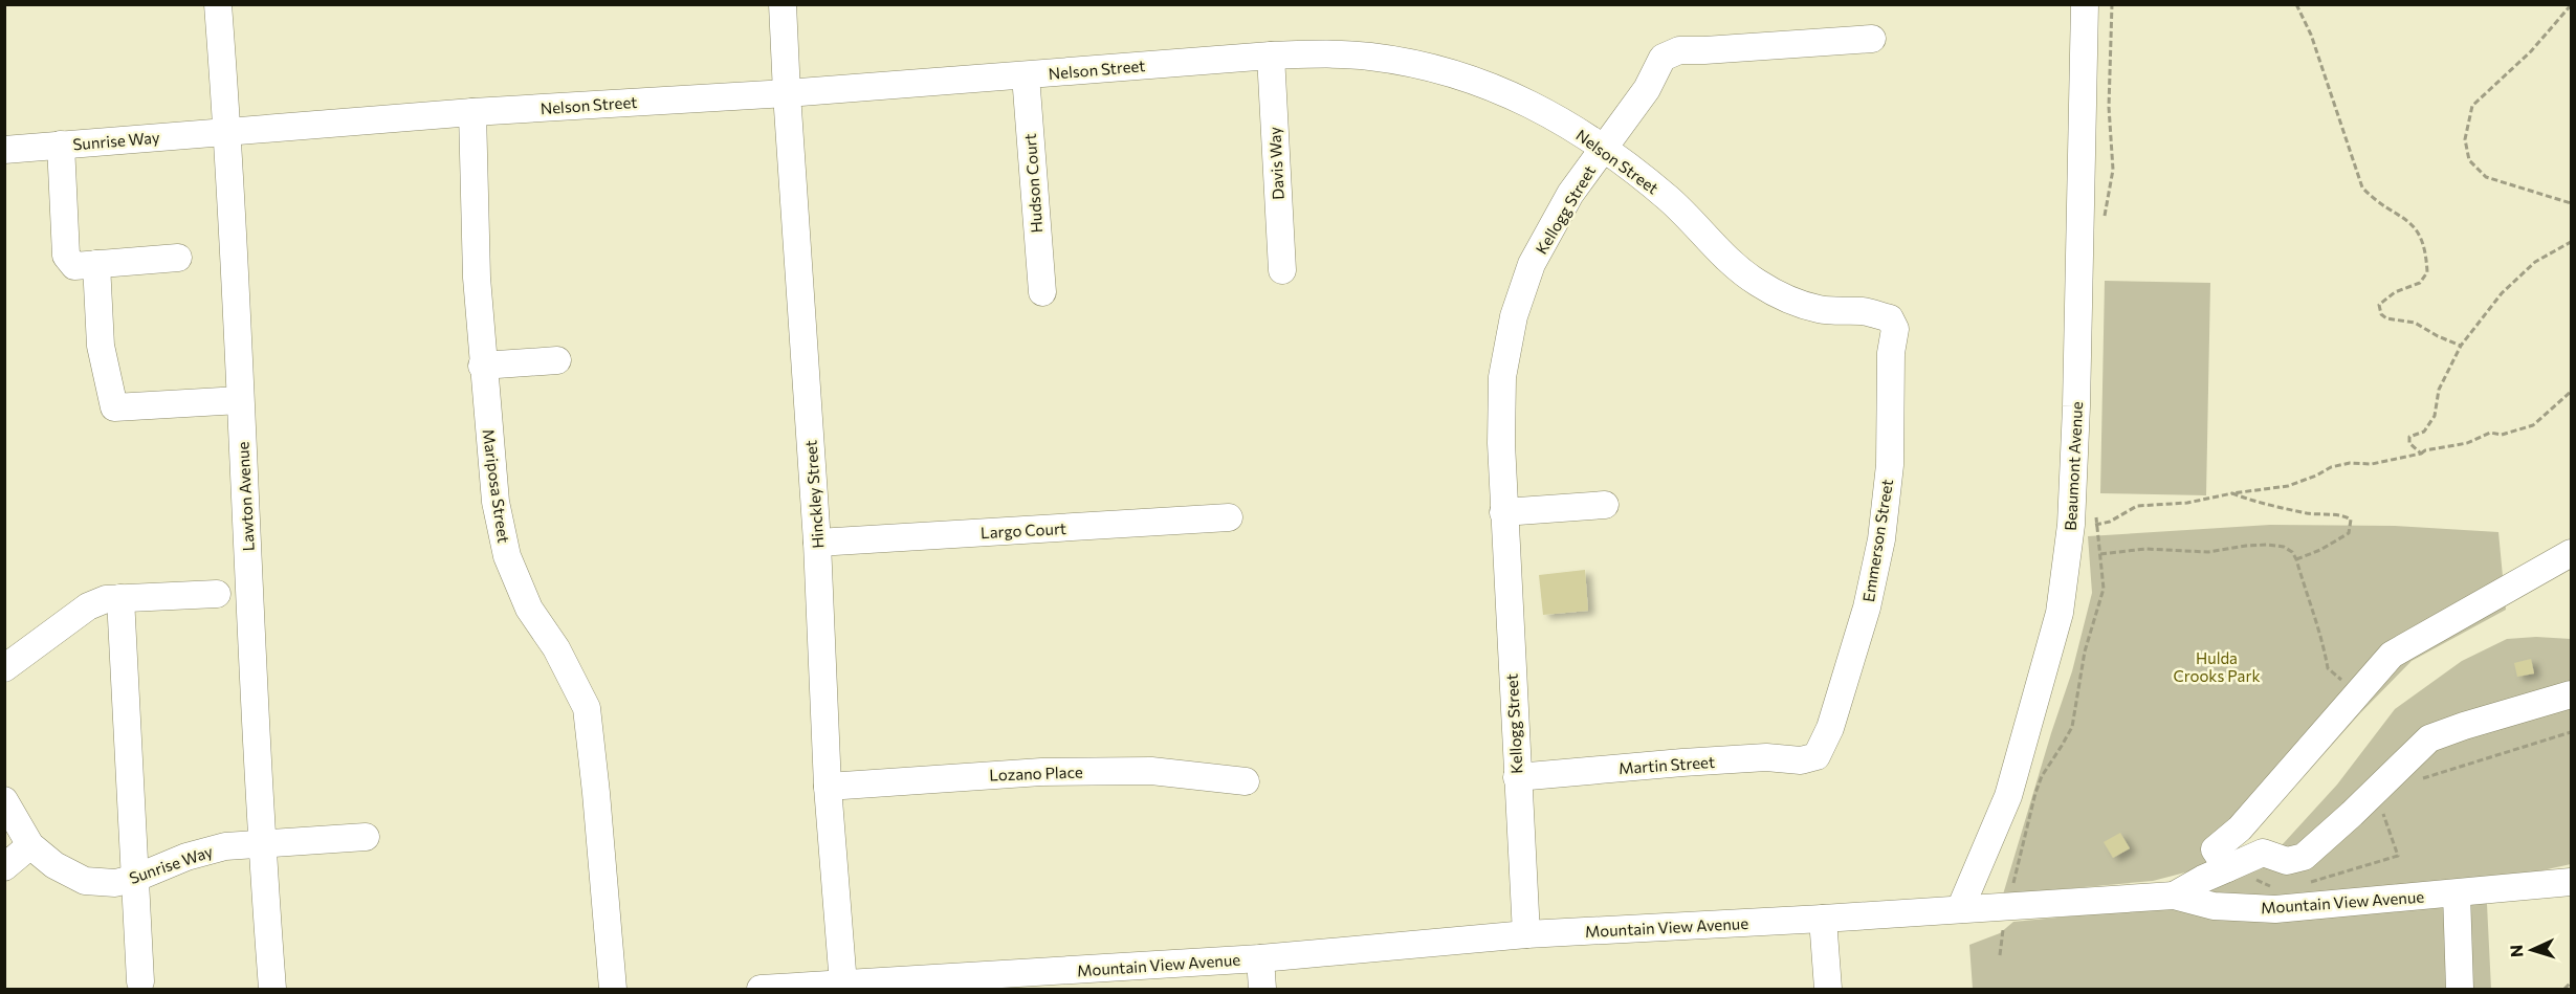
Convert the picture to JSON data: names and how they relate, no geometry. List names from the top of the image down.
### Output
{
  "streets": {
    "street": [
      "Nelson Street",
      "Sunrise Way",
      "Davis Way",
      "Hudson Court",
      "Kellogg Street",
      "Beaumont Avenue",
      "Mariposa Street",
      "Hinckley Street",
      "Lawton Avenue",
      "Largo Court",
      "Emmerson Street",
      "Martin Street",
      "Lozano Place",
      "Mountain View Avenue"
    ]
  },
  "crossings": [
    ["Nelson Street", "Sunrise Way"],
    ["Nelson Street", "Davis Way"],
    ["Nelson Street", "Hudson Court"],
    ["Nelson Street", "Kellogg Street"],
    ["Nelson Street", "Mariposa Street"],
    ["Nelson Street", "Hinckley Street"],
    ["Nelson Street", "Lawton Avenue"],
    ["Nelson Street", "Emmerson Street"],
    ["Sunrise Way", "Lawton Avenue"],
    ["Kellogg Street", "Martin Street"],
    ["Kellogg Street", "Mountain View Avenue"],
    ["Beaumont Avenue", "Mountain View Avenue"],
    ["Hinckley Street", "Largo Court"],
    ["Hinckley Street", "Lozano Place"],
    ["Hinckley Street", "Mountain View Avenue"],
    ["Emmerson Street", "Martin Street"]
  ],
  "parks": ["Hulda Crooks Park"],
  "north": "left"
}
